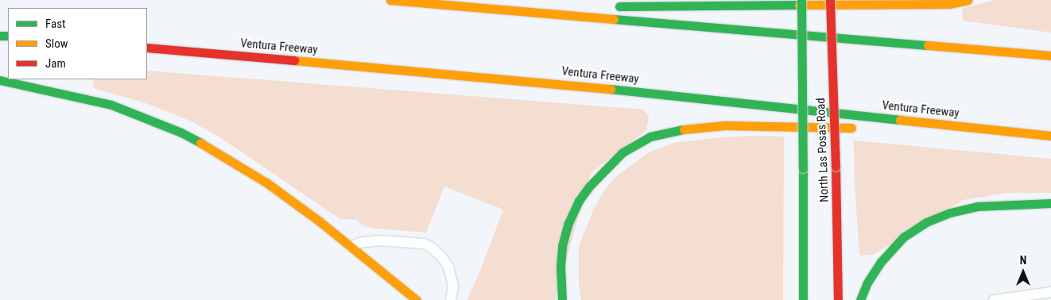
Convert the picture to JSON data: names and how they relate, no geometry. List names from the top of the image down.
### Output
{
  "streets": {
    "main road": ["Ventura Freeway", "North Las Posas Road"]
  },
  "legend": ["Fast", "Slow", "Jam"],
  "north": "top"
}
